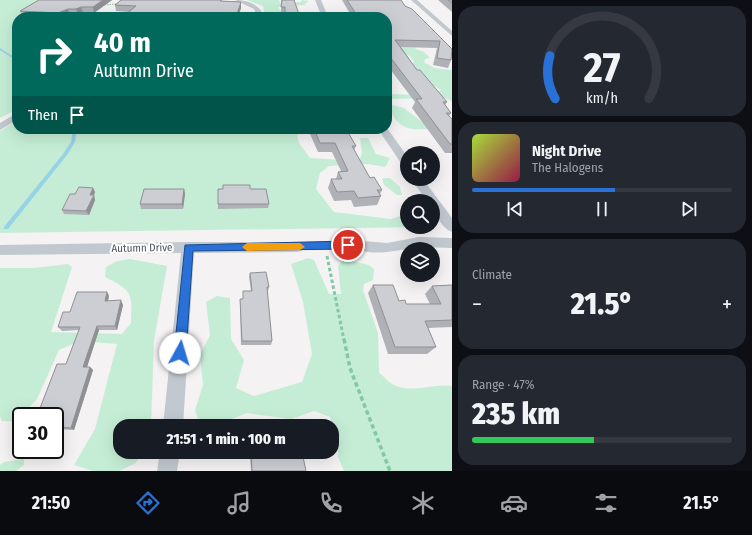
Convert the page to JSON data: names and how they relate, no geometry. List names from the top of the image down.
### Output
{
  "streets": {
    "street": ["Autumn Drive"]
  },
  "page": {
    "turn": ["40 m", "Autumn Drive"],
    "then": "Then",
    "song": ["Night Drive", "The Halogens"],
    "tile": [
      "Climate",
      ["Range · 47%", "235 km"]
    ],
    "heat": ["−", "21.5°", "+"],
    "limit": "30",
    "trip": "21:51 · 1 min · 100 m",
    "tabs": ["21:50", "21.5°"],
    "gauge": ["27", "km/h"]
  }
}
